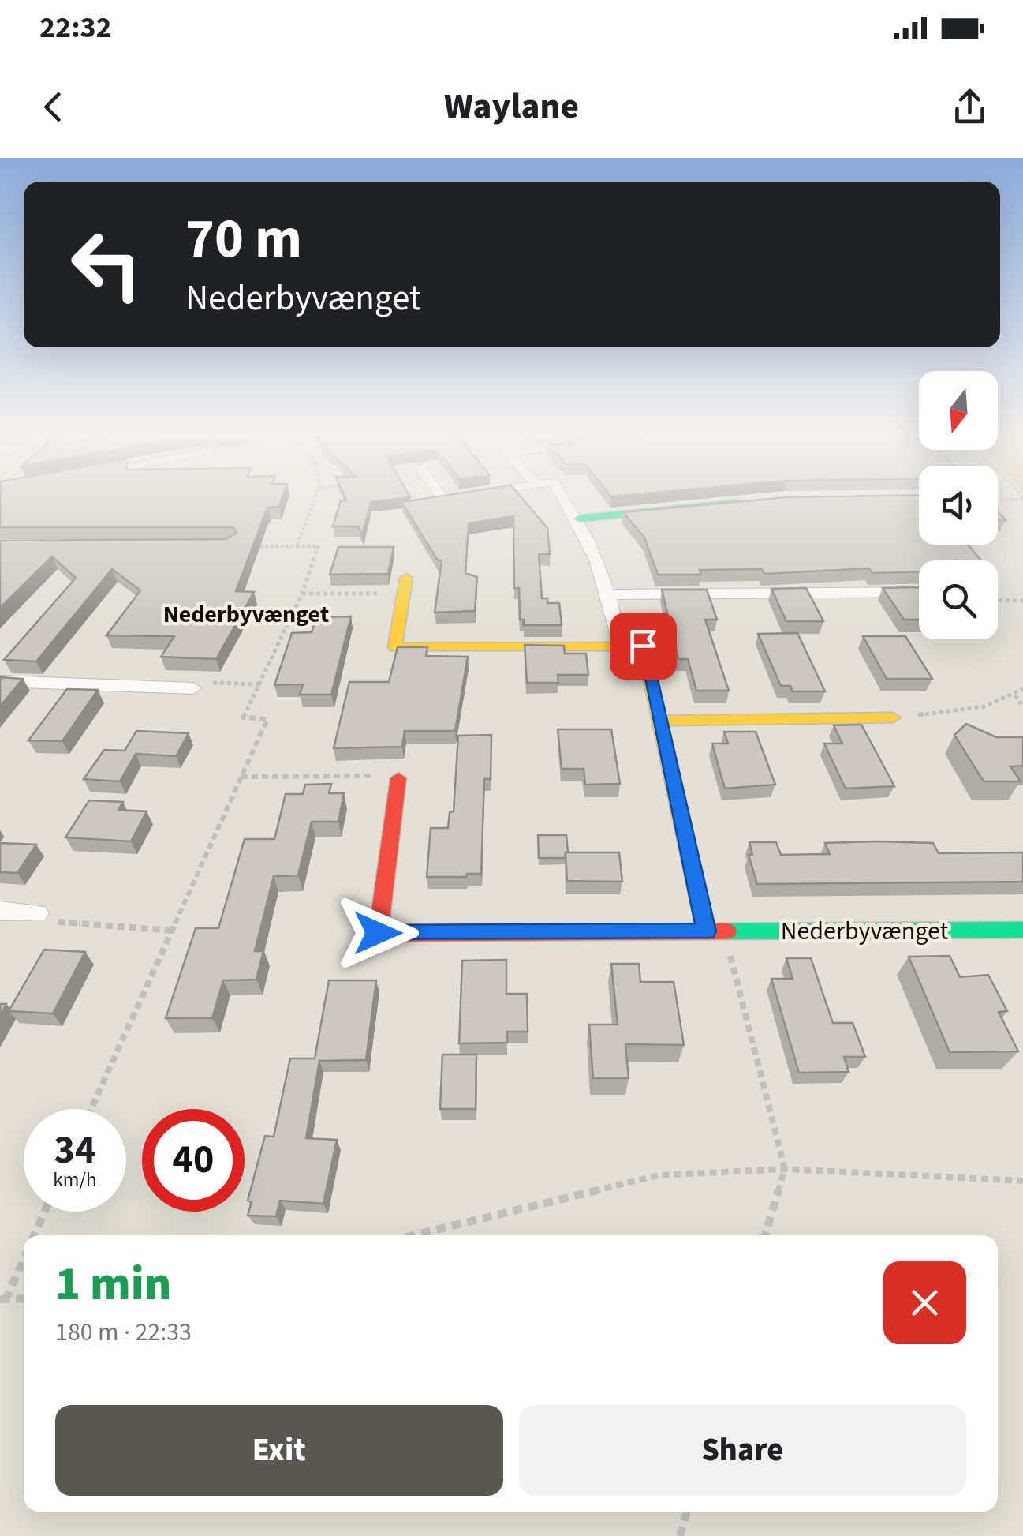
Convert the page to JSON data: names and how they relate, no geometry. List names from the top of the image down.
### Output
{
  "streets": {
    "street": ["Nederbyvænget"]
  },
  "districts": ["Nederbyvænget"],
  "north": "bottom",
  "page": {
    "status": "22:32",
    "header": "Waylane",
    "turn": ["70 m", "Nederbyvænget"],
    "speed": "34 km/h",
    "limit": "40",
    "heading": ["1 min", "180 m · 22:33"],
    "buttons": ["Exit", "Share"]
  }
}
